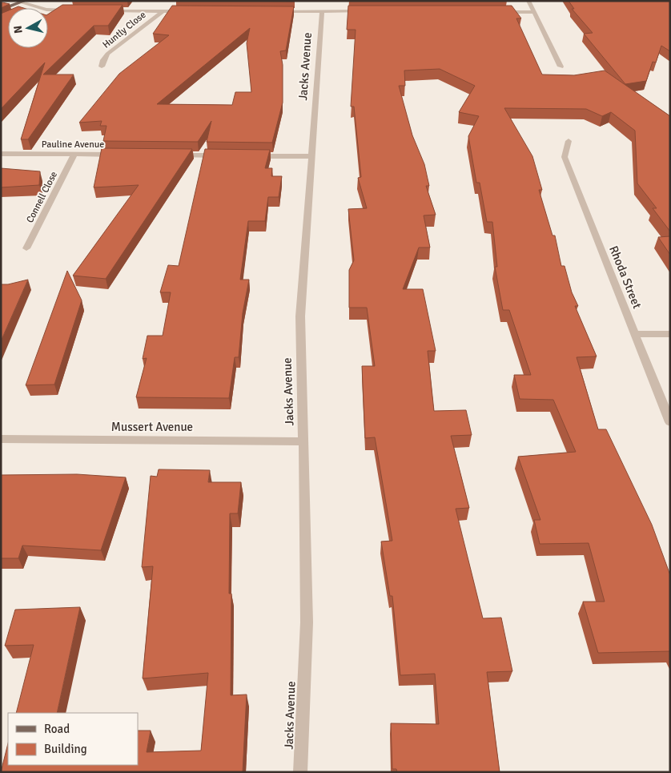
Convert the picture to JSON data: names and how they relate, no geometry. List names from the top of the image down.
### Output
{
  "streets": {
    "street": [
      "Huntly Close",
      "Jacks Avenue",
      "Pauline Avenue",
      "Connell Close",
      "Rhoda Street",
      "Mussert Avenue"
    ]
  },
  "crossings": [
    ["Jacks Avenue", "Mussert Avenue"],
    ["Pauline Avenue", "Connell Close"]
  ],
  "legend": ["Road", "Building"],
  "north": "left"
}
